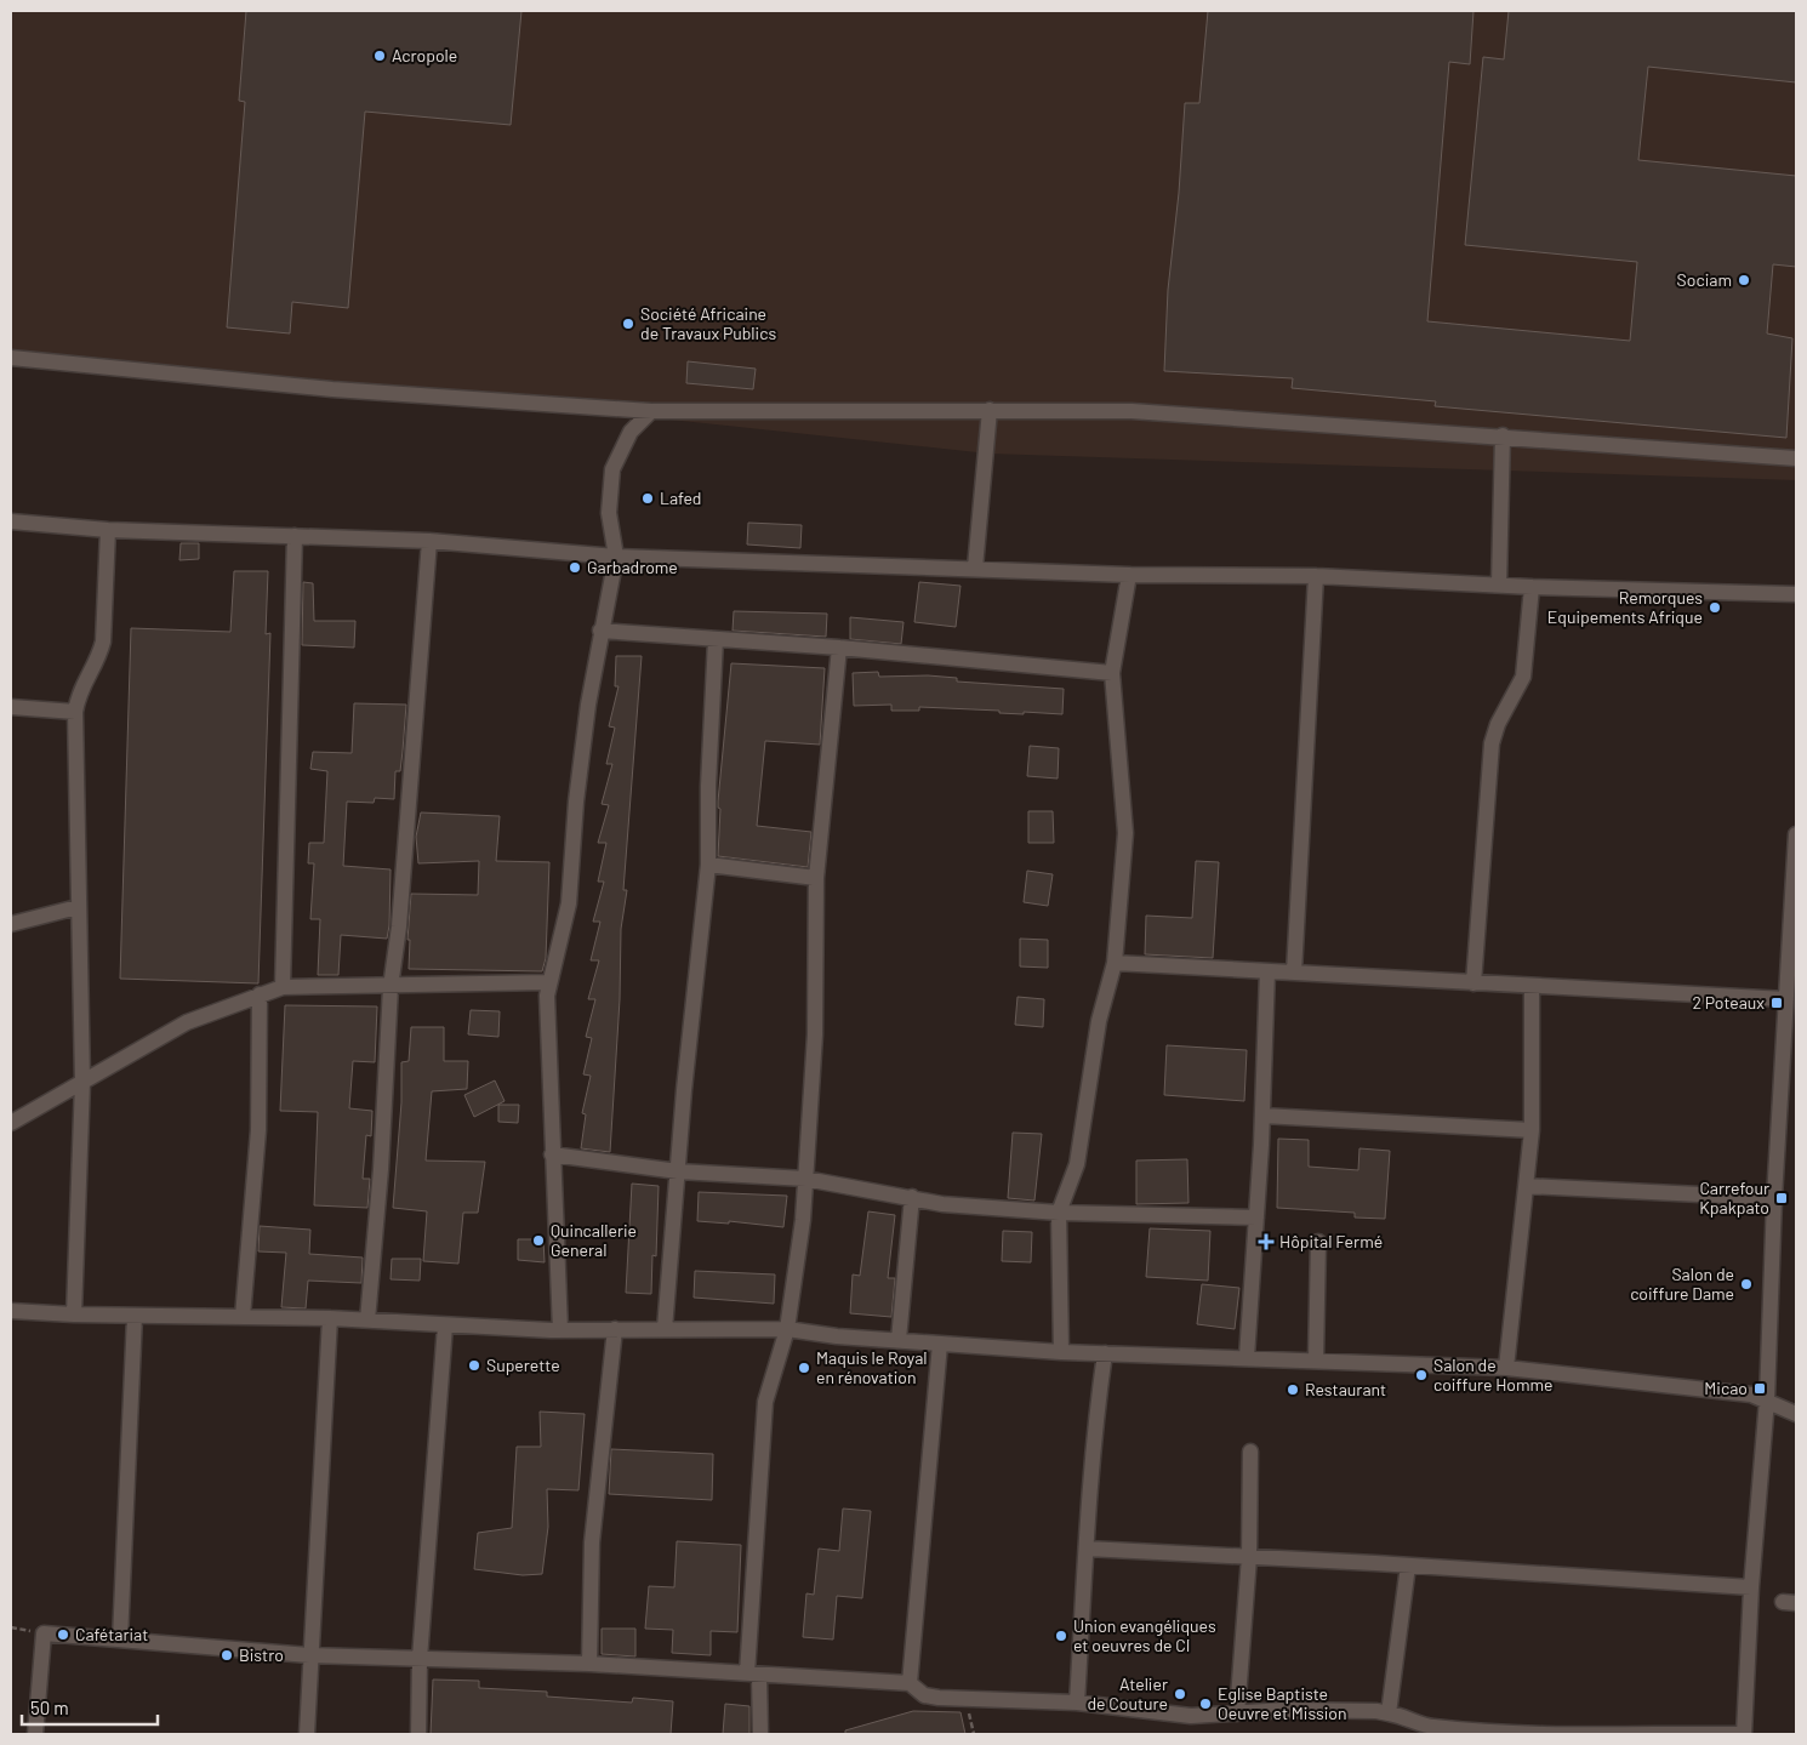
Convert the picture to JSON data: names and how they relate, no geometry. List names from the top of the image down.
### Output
{
  "places": {
    "other": [
      "Acropole",
      "Sociam",
      "Société Africaine de Travaux Publics",
      "Lafed",
      "Garbadrome",
      "Remorques Equipements Afrique",
      "Quincallerie General",
      "Salon de coiffure Dame",
      "Superette",
      "Maquis le Royal en rénovation",
      "Salon de coiffure Homme",
      "Restaurant",
      "Cafétariat",
      "Union evangéliques et oeuvres de CI",
      "Bistro",
      "Atelier de Couture",
      "Eglise Baptiste Oeuvre et Mission"
    ],
    "transit": ["2 Poteaux", "Carrefour Kpakpato", "Micao"],
    "health": ["Hôpital Fermé"]
  },
  "scale_bar": "50 m"
}
